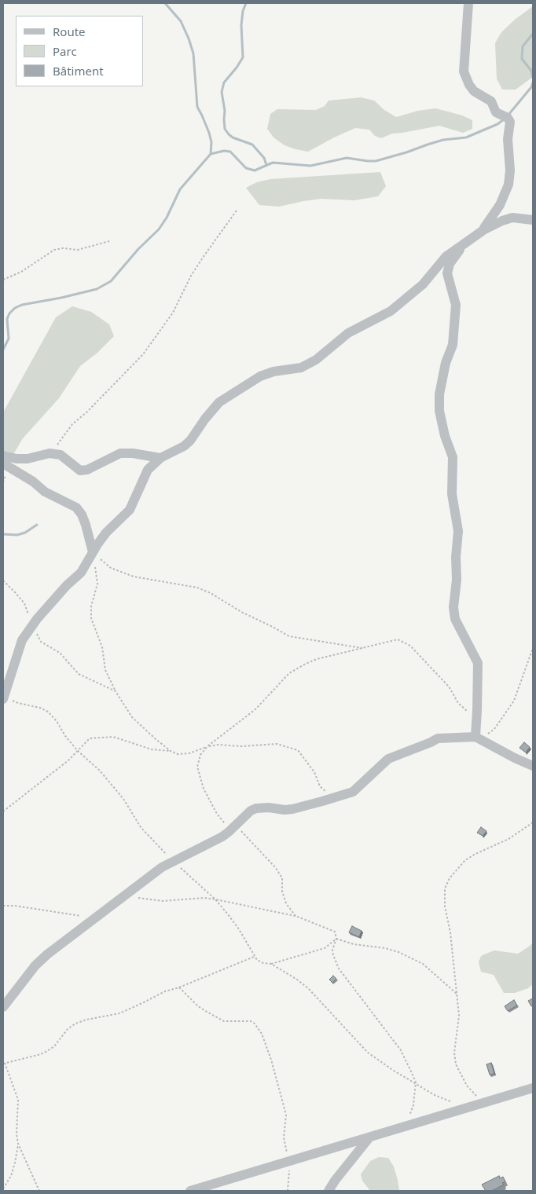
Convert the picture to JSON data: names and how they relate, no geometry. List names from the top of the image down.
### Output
{
  "legend": ["Route", "Parc", "Bâtiment"]
}
